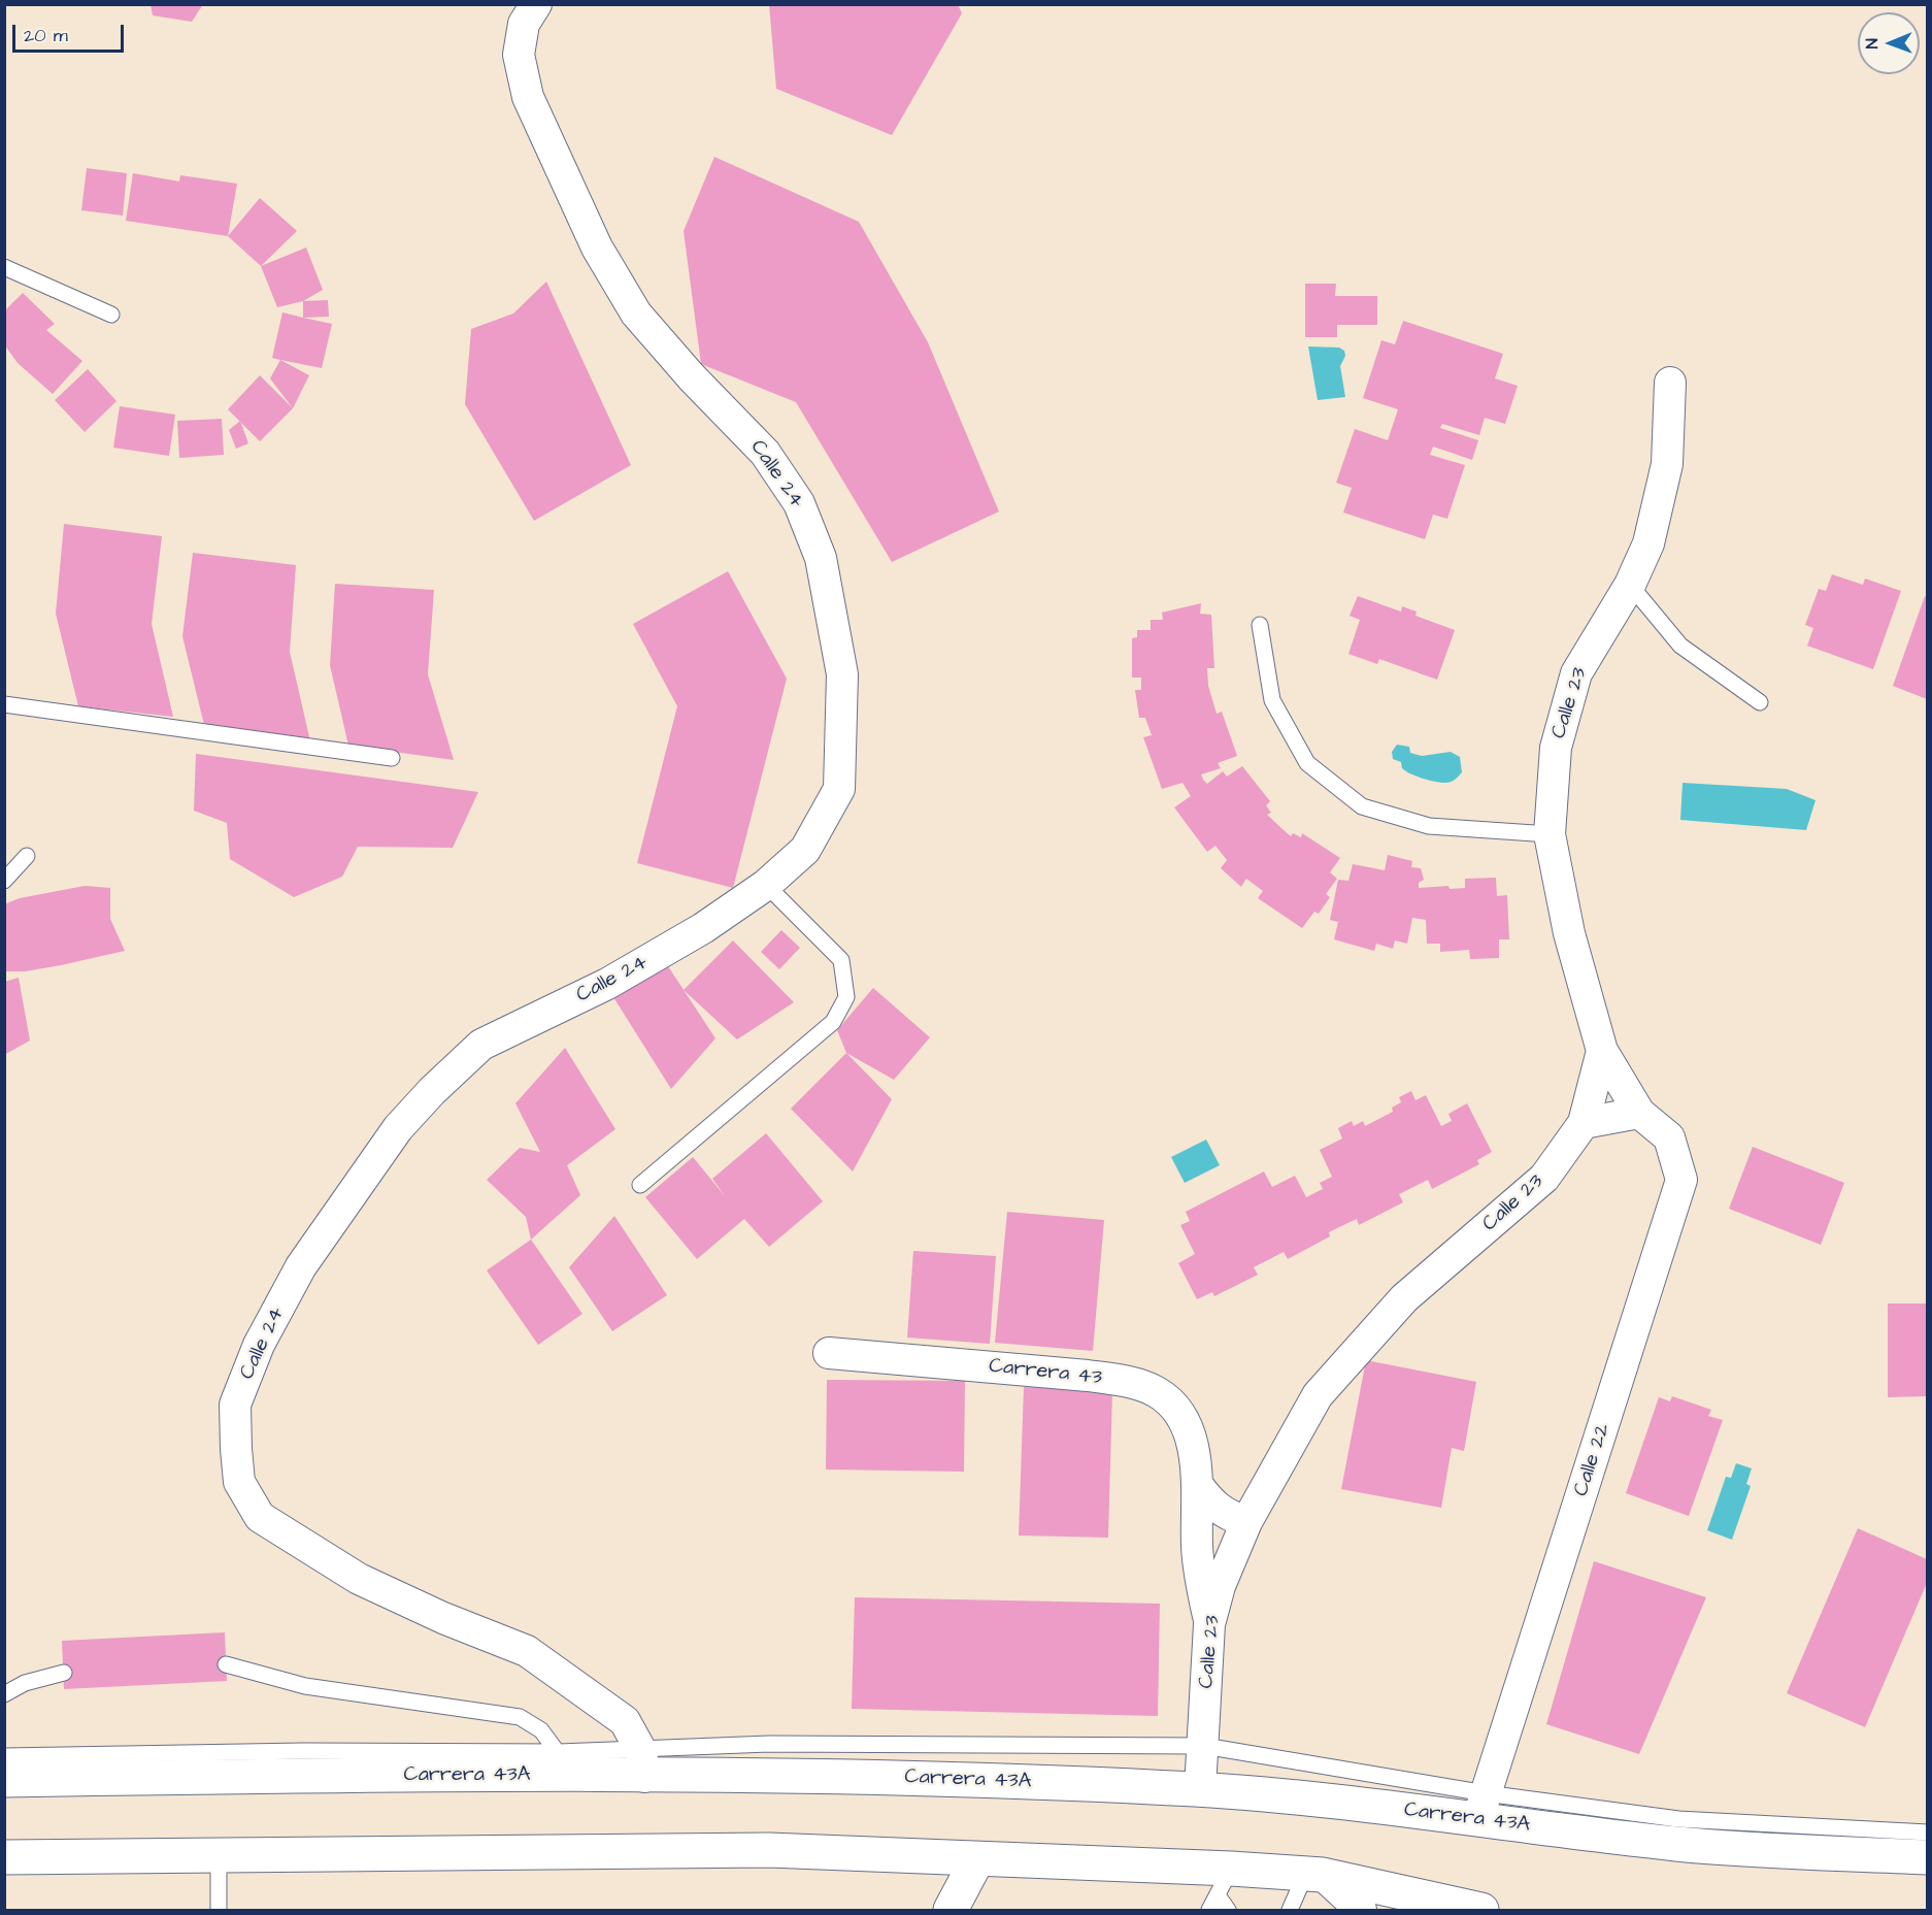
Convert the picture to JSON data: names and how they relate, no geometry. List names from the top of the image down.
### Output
{
  "streets": {
    "main road": ["Carrera 43A"],
    "street": [
      "Calle 24",
      "Calle 23",
      "Carrera 43",
      "Calle 22"
    ]
  },
  "crossings": [
    ["Calle 24", "Carrera 43A"],
    ["Calle 23", "Carrera 43"],
    ["Calle 23", "Calle 22"],
    ["Calle 23", "Carrera 43A"],
    ["Calle 22", "Carrera 43A"]
  ],
  "scale_bar": "20 m",
  "north": "left"
}
